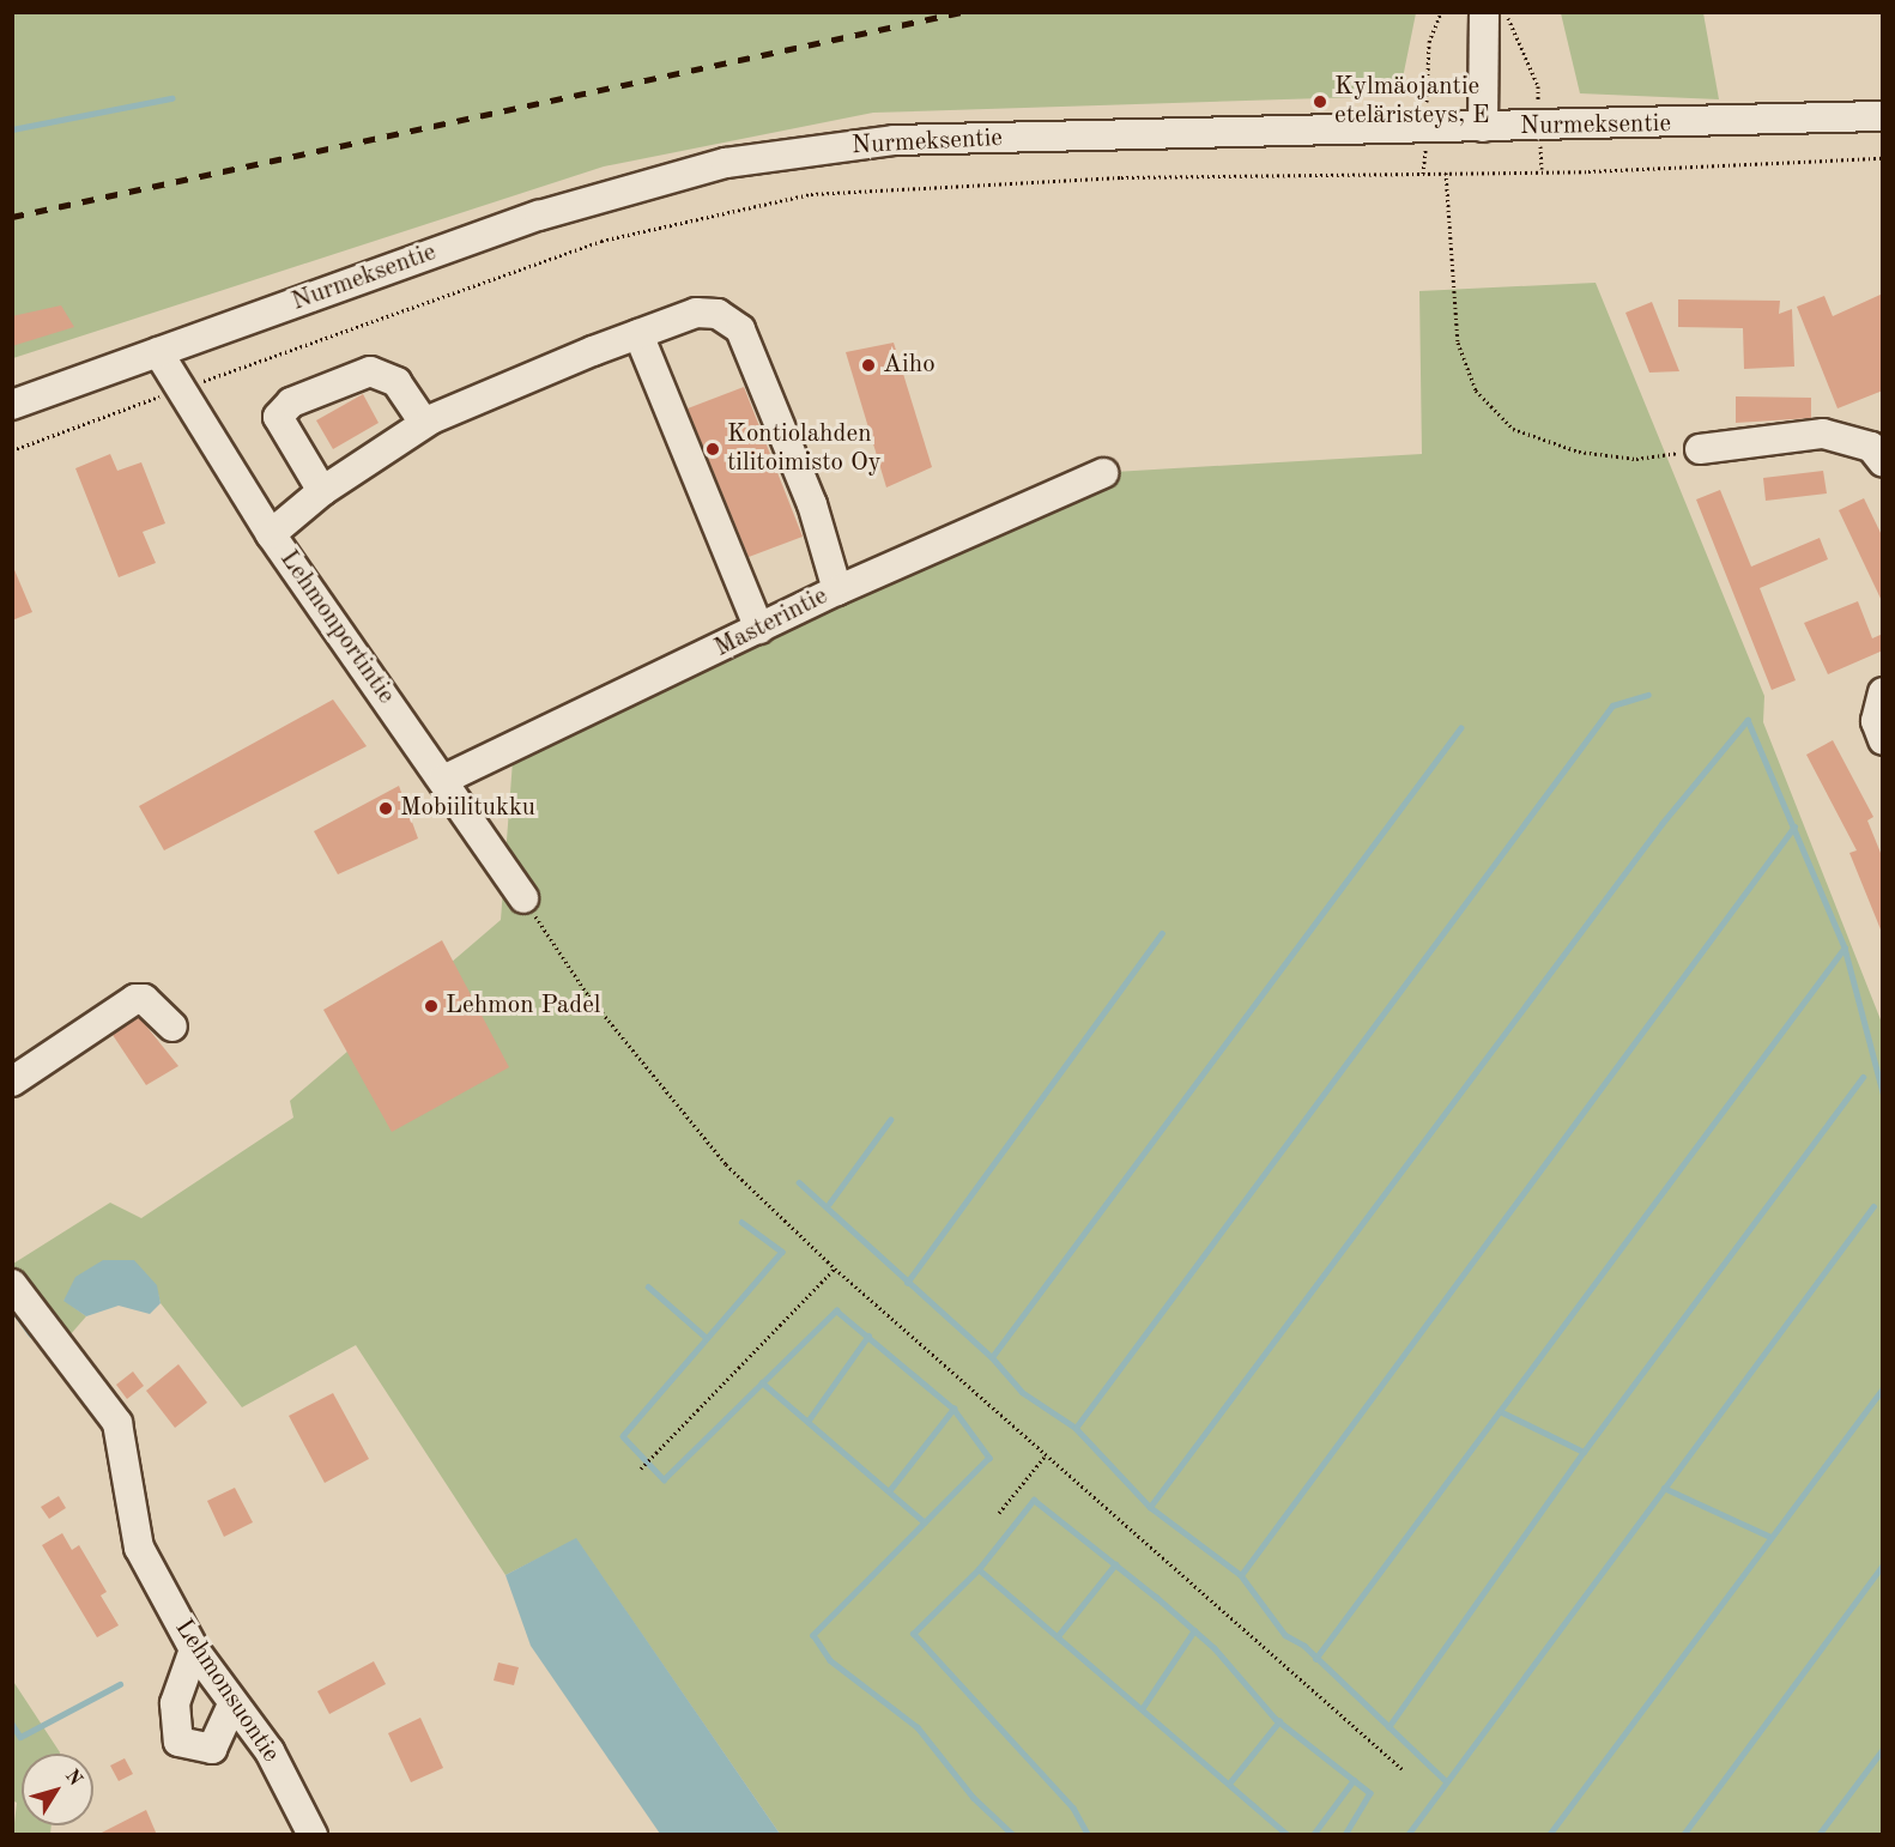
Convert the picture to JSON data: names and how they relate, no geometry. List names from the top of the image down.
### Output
{
  "streets": {
    "street": [
      "Nurmeksentie",
      "Masterintie",
      "Lehmonportintie",
      "Lehmonsuontie"
    ]
  },
  "crossings": [
    ["Nurmeksentie", "Lehmonportintie"],
    ["Masterintie", "Lehmonportintie"]
  ],
  "places": [
    "Kylmäojantie eteläristeys, E",
    "Aiho",
    "Kontiolahden tilitoimisto Oy",
    "Mobiilitukku",
    "Lehmon Padel"
  ],
  "north": "top right"
}
